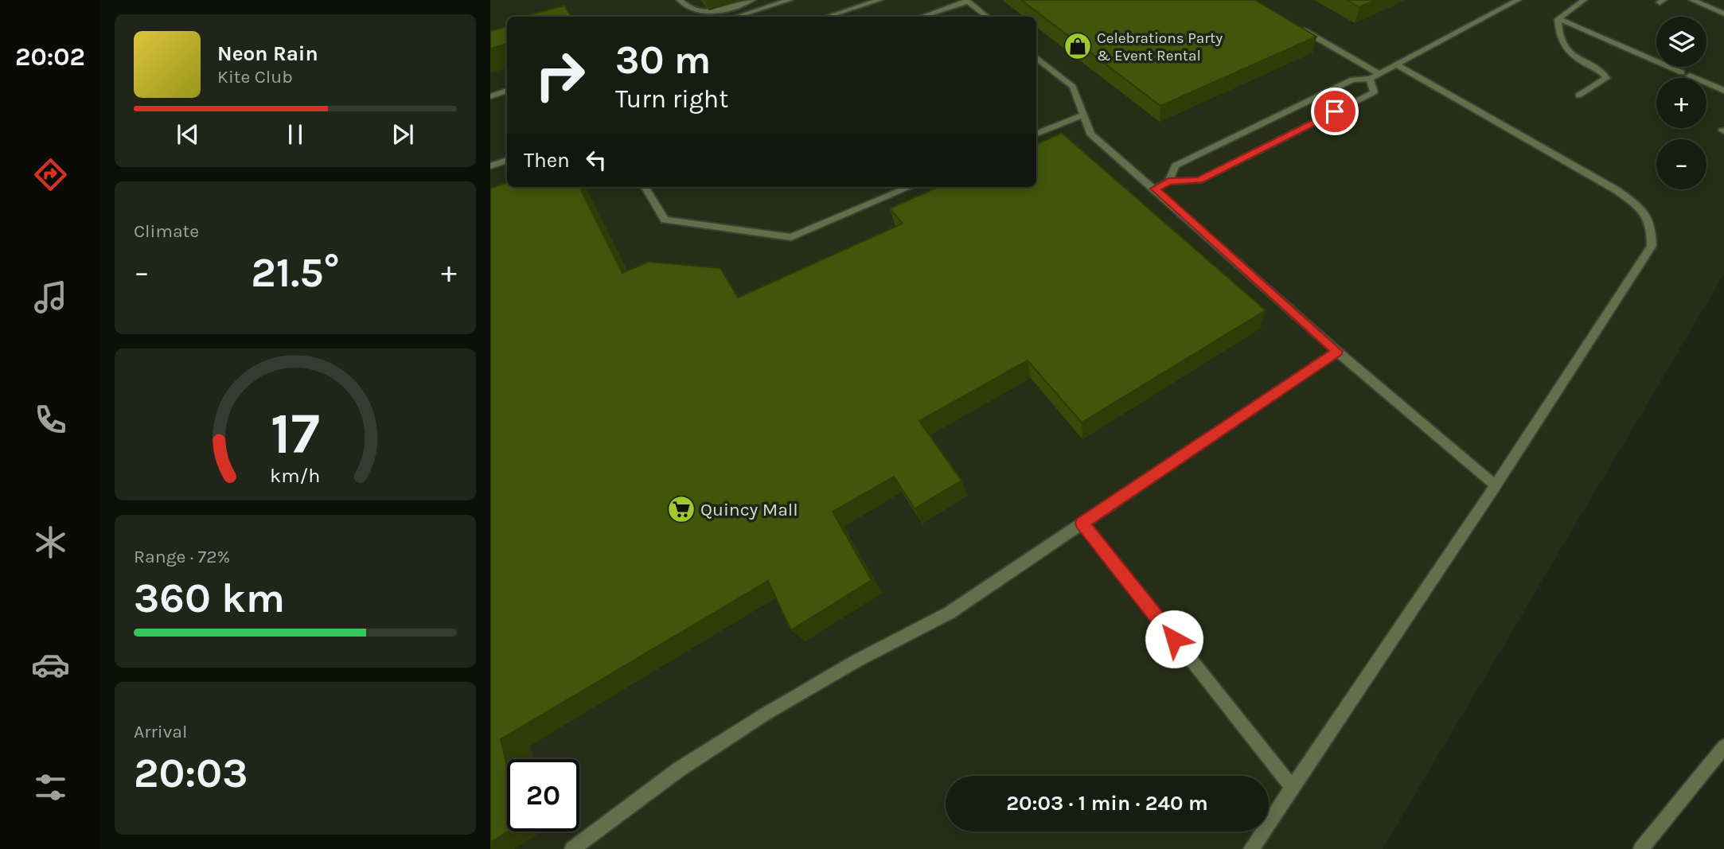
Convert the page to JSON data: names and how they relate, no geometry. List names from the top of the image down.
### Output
{
  "places": {
    "shop": ["Celebrations Party & Event Rental"],
    "supermarket": ["Quincy Mall"]
  },
  "page": {
    "tabs": "20:02",
    "map_buttons": ["+", "−"],
    "turn": ["30 m", "Turn right"],
    "song": ["Neon Rain", "Kite Club"],
    "then": "Then",
    "tile": [
      "Climate",
      ["Range · 72%", "360 km"],
      ["Arrival", "20:03"]
    ],
    "heat": ["−", "21.5°", "+"],
    "limit": "20",
    "trip": "20:03 · 1 min · 240 m",
    "gauge": ["17", "km/h"]
  }
}
